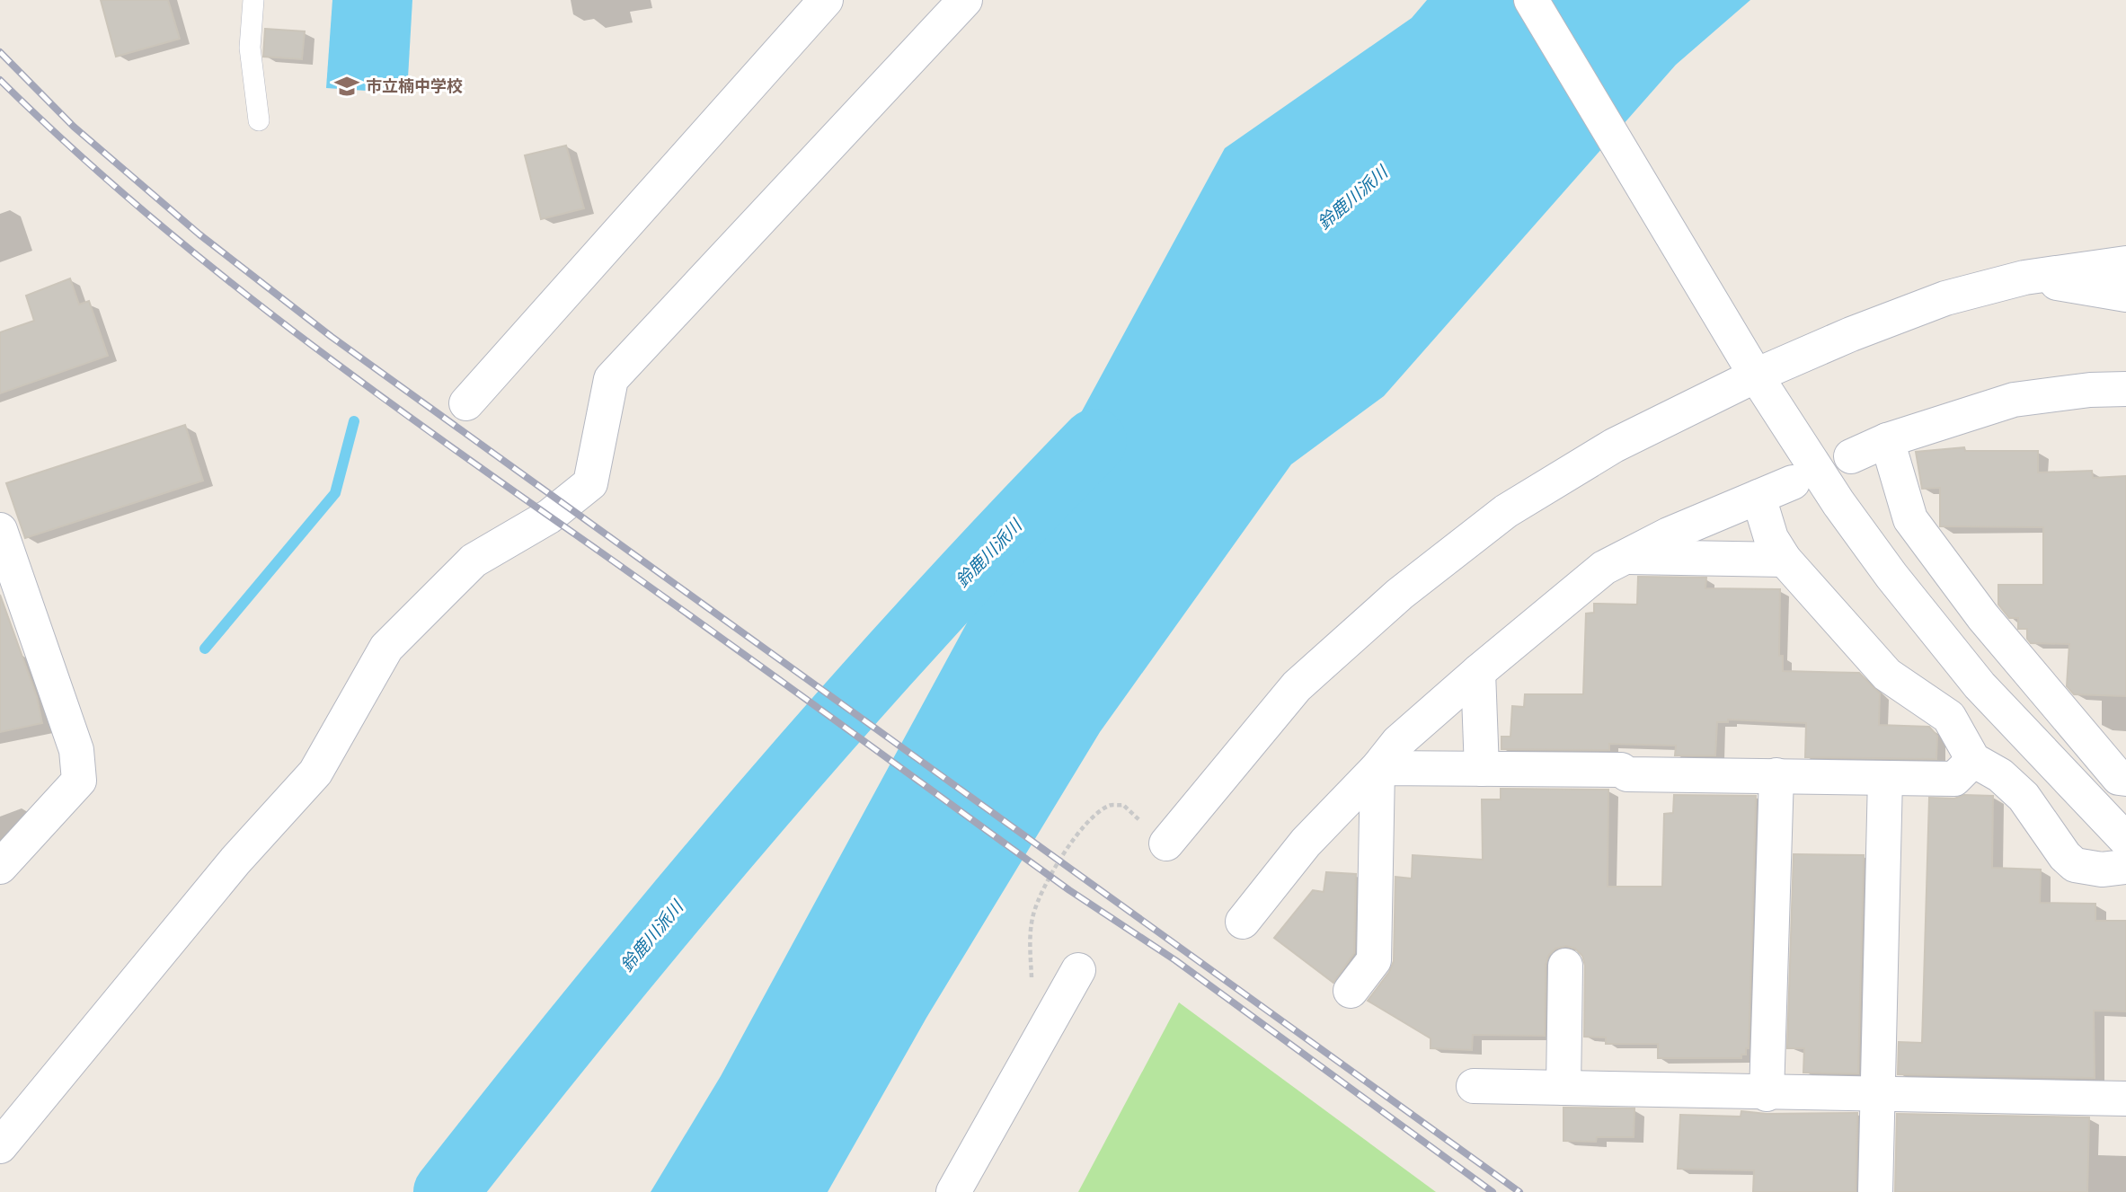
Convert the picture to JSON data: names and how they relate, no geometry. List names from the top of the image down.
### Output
{
  "water": ["鈴鹿川派川"],
  "places": {
    "school or university": ["市立楠中学校"]
  }
}
